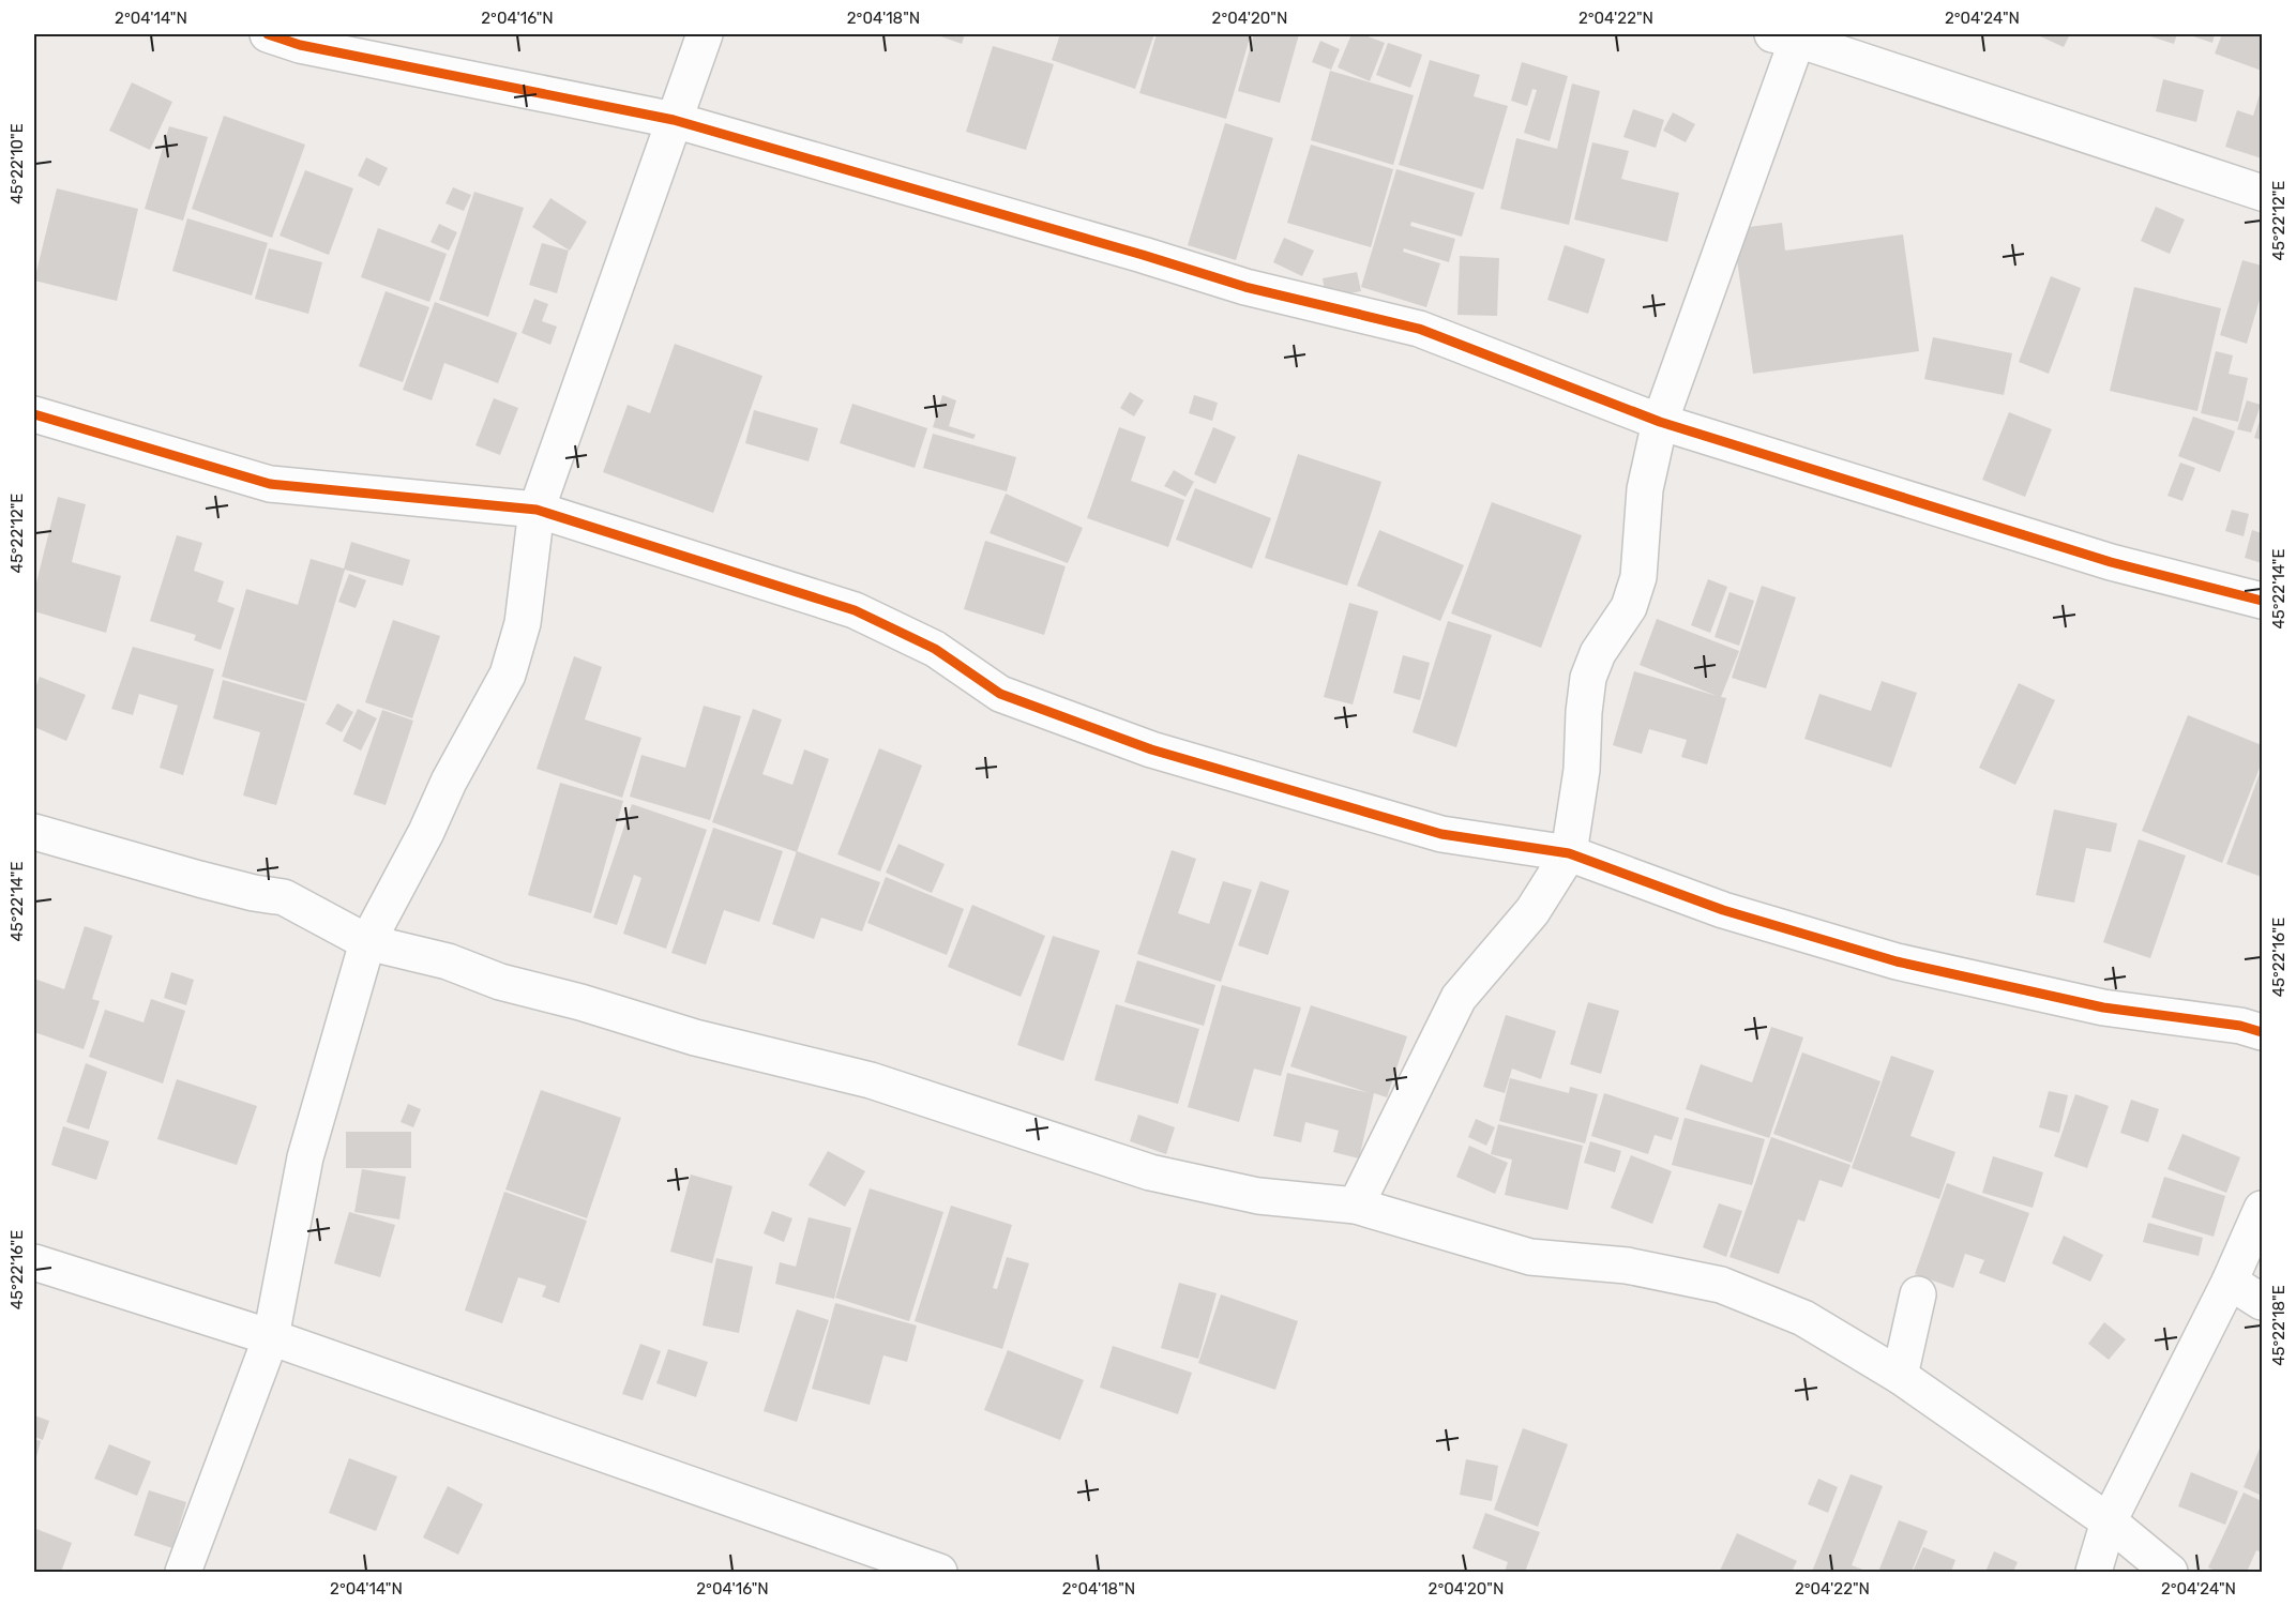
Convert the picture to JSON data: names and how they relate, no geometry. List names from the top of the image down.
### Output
{
  "coordinates": [
    "2°04'14\"N",
    "2°04'16\"N",
    "2°04'18\"N",
    "2°04'20\"N",
    "2°04'22\"N",
    "2°04'24\"N",
    "45°22'10\"E",
    "45°22'12\"E",
    "45°22'14\"E",
    "45°22'16\"E",
    "45°22'18\"E"
  ]
}
